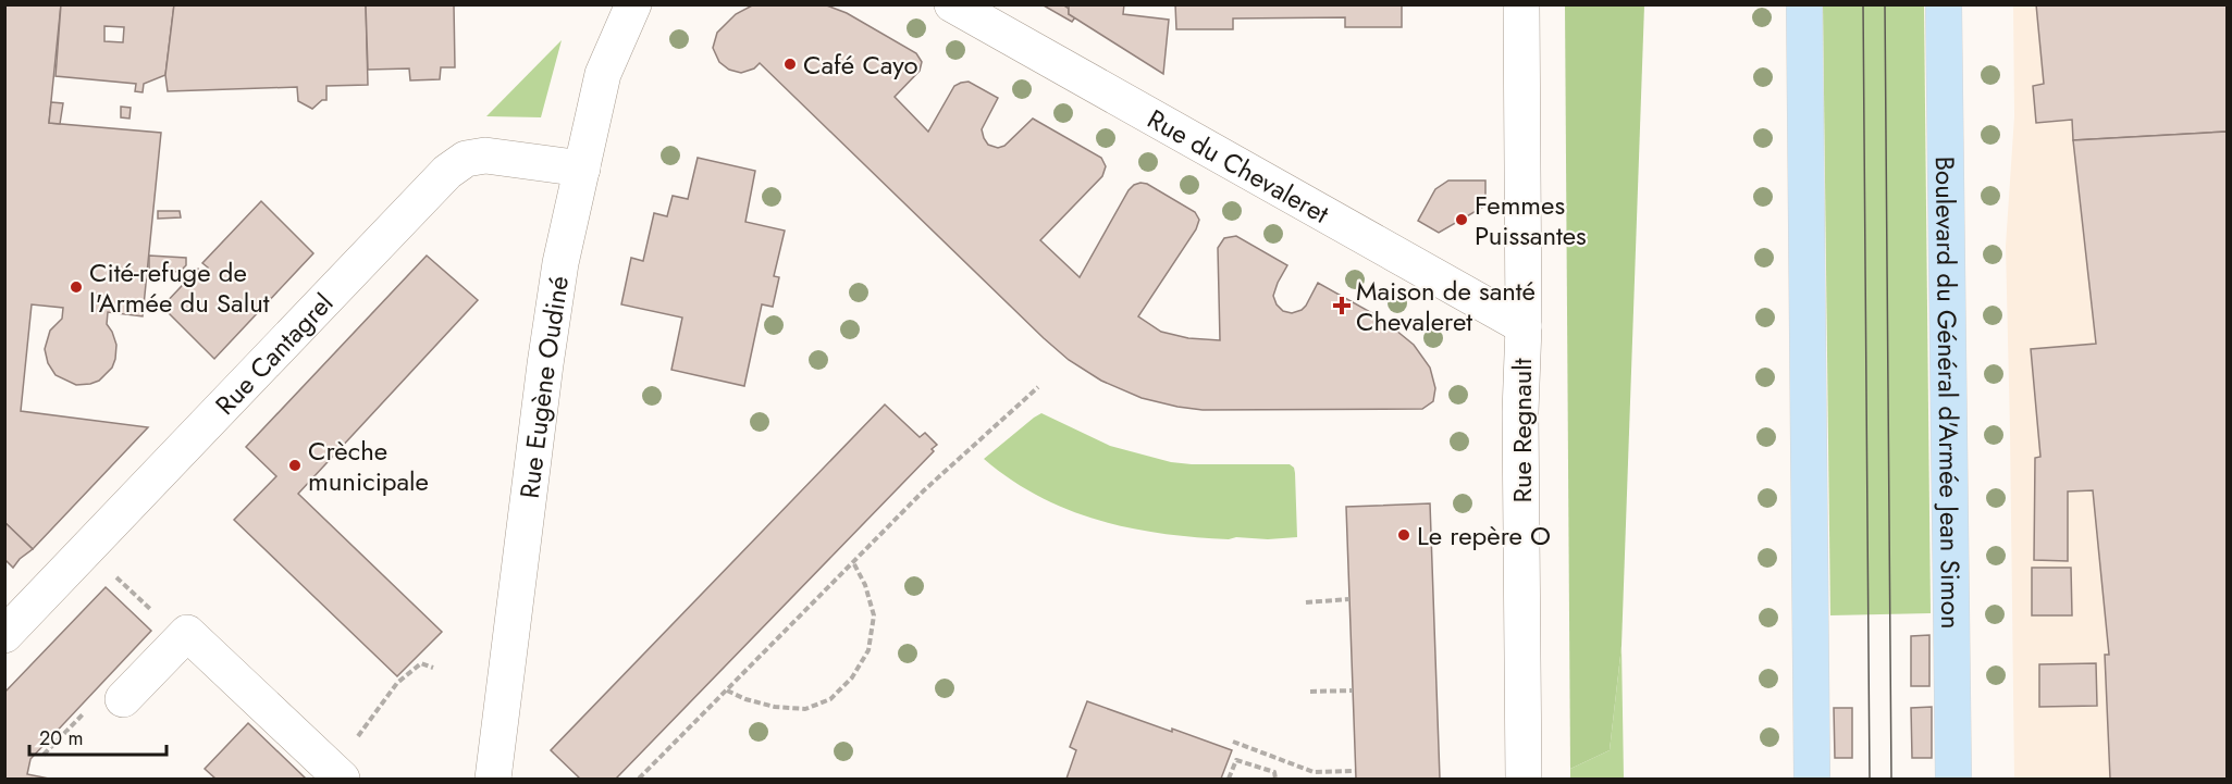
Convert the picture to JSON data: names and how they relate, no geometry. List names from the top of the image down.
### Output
{
  "streets": {
    "main road": ["Boulevard du Général d'Armée Jean Simon"],
    "street": [
      "Rue du Chevaleret",
      "Rue Cantagrel",
      "Rue Eugène Oudiné",
      "Rue Regnault"
    ]
  },
  "crossings": [
    ["Rue du Chevaleret", "Rue Regnault"],
    ["Rue Cantagrel", "Rue Eugène Oudiné"]
  ],
  "places": {
    "other": [
      "Café Cayo",
      "Femmes Puissantes",
      "Cité-refuge de l'Armée du Salut",
      "Crèche municipale",
      "Le repère O"
    ],
    "health": ["Maison de santé Chevaleret"]
  },
  "scale_bar": "20 m"
}
